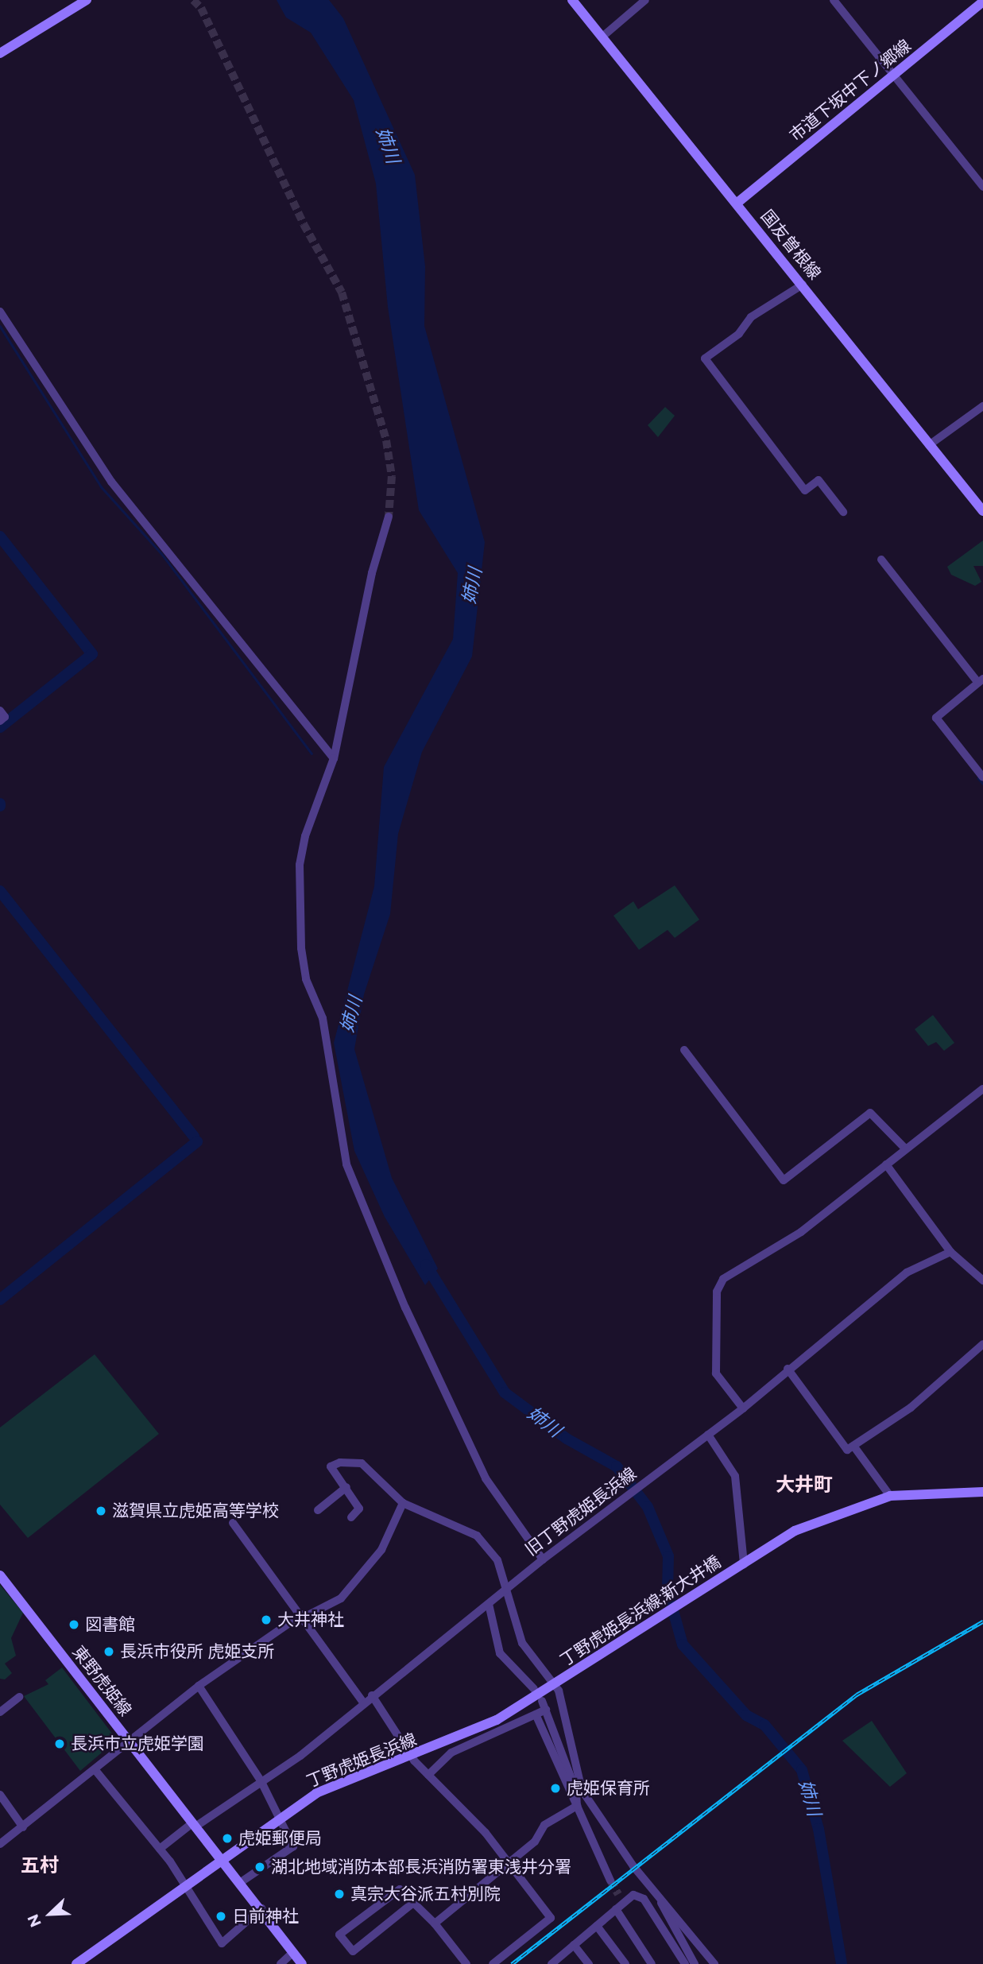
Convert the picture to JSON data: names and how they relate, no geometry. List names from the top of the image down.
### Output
{
  "streets": {
    "main road": [
      "市道下坂中下ノ郷線",
      "国友曽根線",
      "丁野虎姫長浜線;新大井橋",
      "東野虎姫線",
      "丁野虎姫長浜線"
    ],
    "street": ["旧丁野虎姫長浜線"]
  },
  "crossings": [
    ["市道下坂中下ノ郷線", "国友曽根線"],
    ["旧丁野虎姫長浜線", "東野虎姫線"],
    ["丁野虎姫長浜線;新大井橋", "丁野虎姫長浜線"],
    ["東野虎姫線", "丁野虎姫長浜線"]
  ],
  "districts": ["大井町", "五村"],
  "water": ["姉川"],
  "places": [
    "滋賀県立虎姫高等学校",
    "大井神社",
    "図書館",
    "長浜市役所 虎姫支所",
    "長浜市立虎姫学園",
    "虎姫保育所",
    "虎姫郵便局",
    "湖北地域消防本部長浜消防署東浅井分署",
    "真宗大谷派五村別院",
    "日前神社"
  ],
  "north": "bottom left"
}
